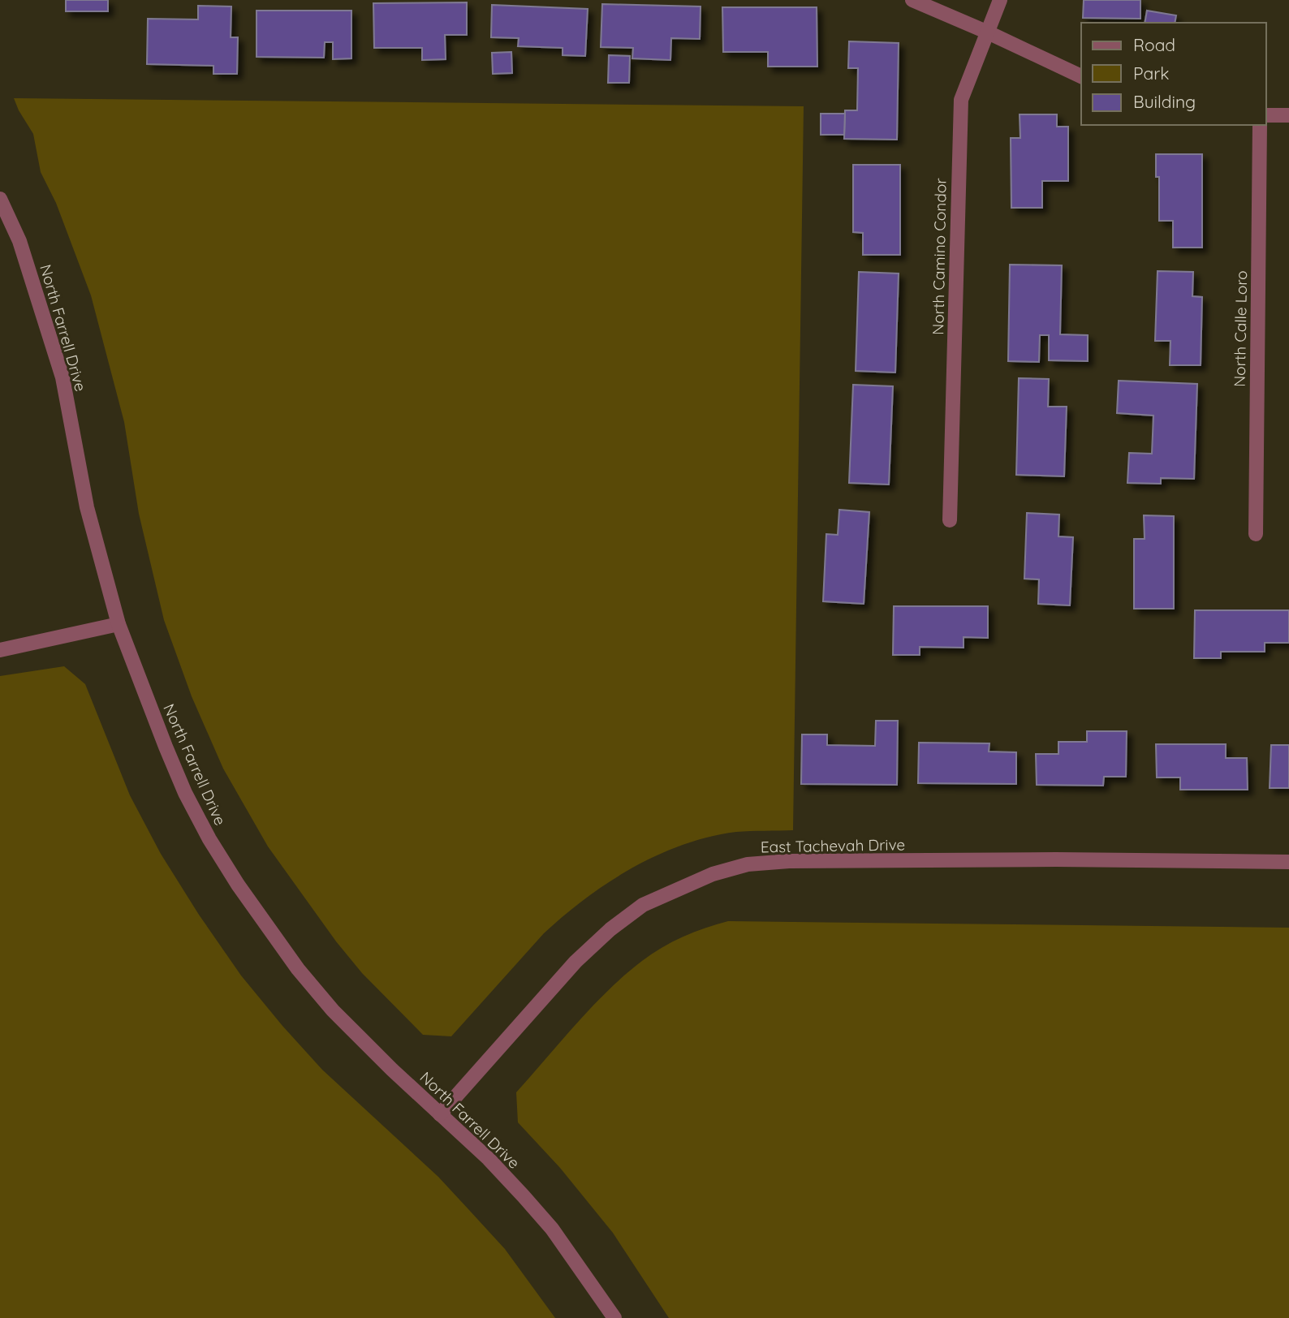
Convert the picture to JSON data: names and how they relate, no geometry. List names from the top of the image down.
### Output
{
  "streets": {
    "street": [
      "North Camino Condor",
      "North Farrell Drive",
      "North Calle Loro",
      "East Tachevah Drive"
    ]
  },
  "crossings": [
    ["North Farrell Drive", "East Tachevah Drive"]
  ],
  "legend": ["Road", "Park", "Building"]
}
